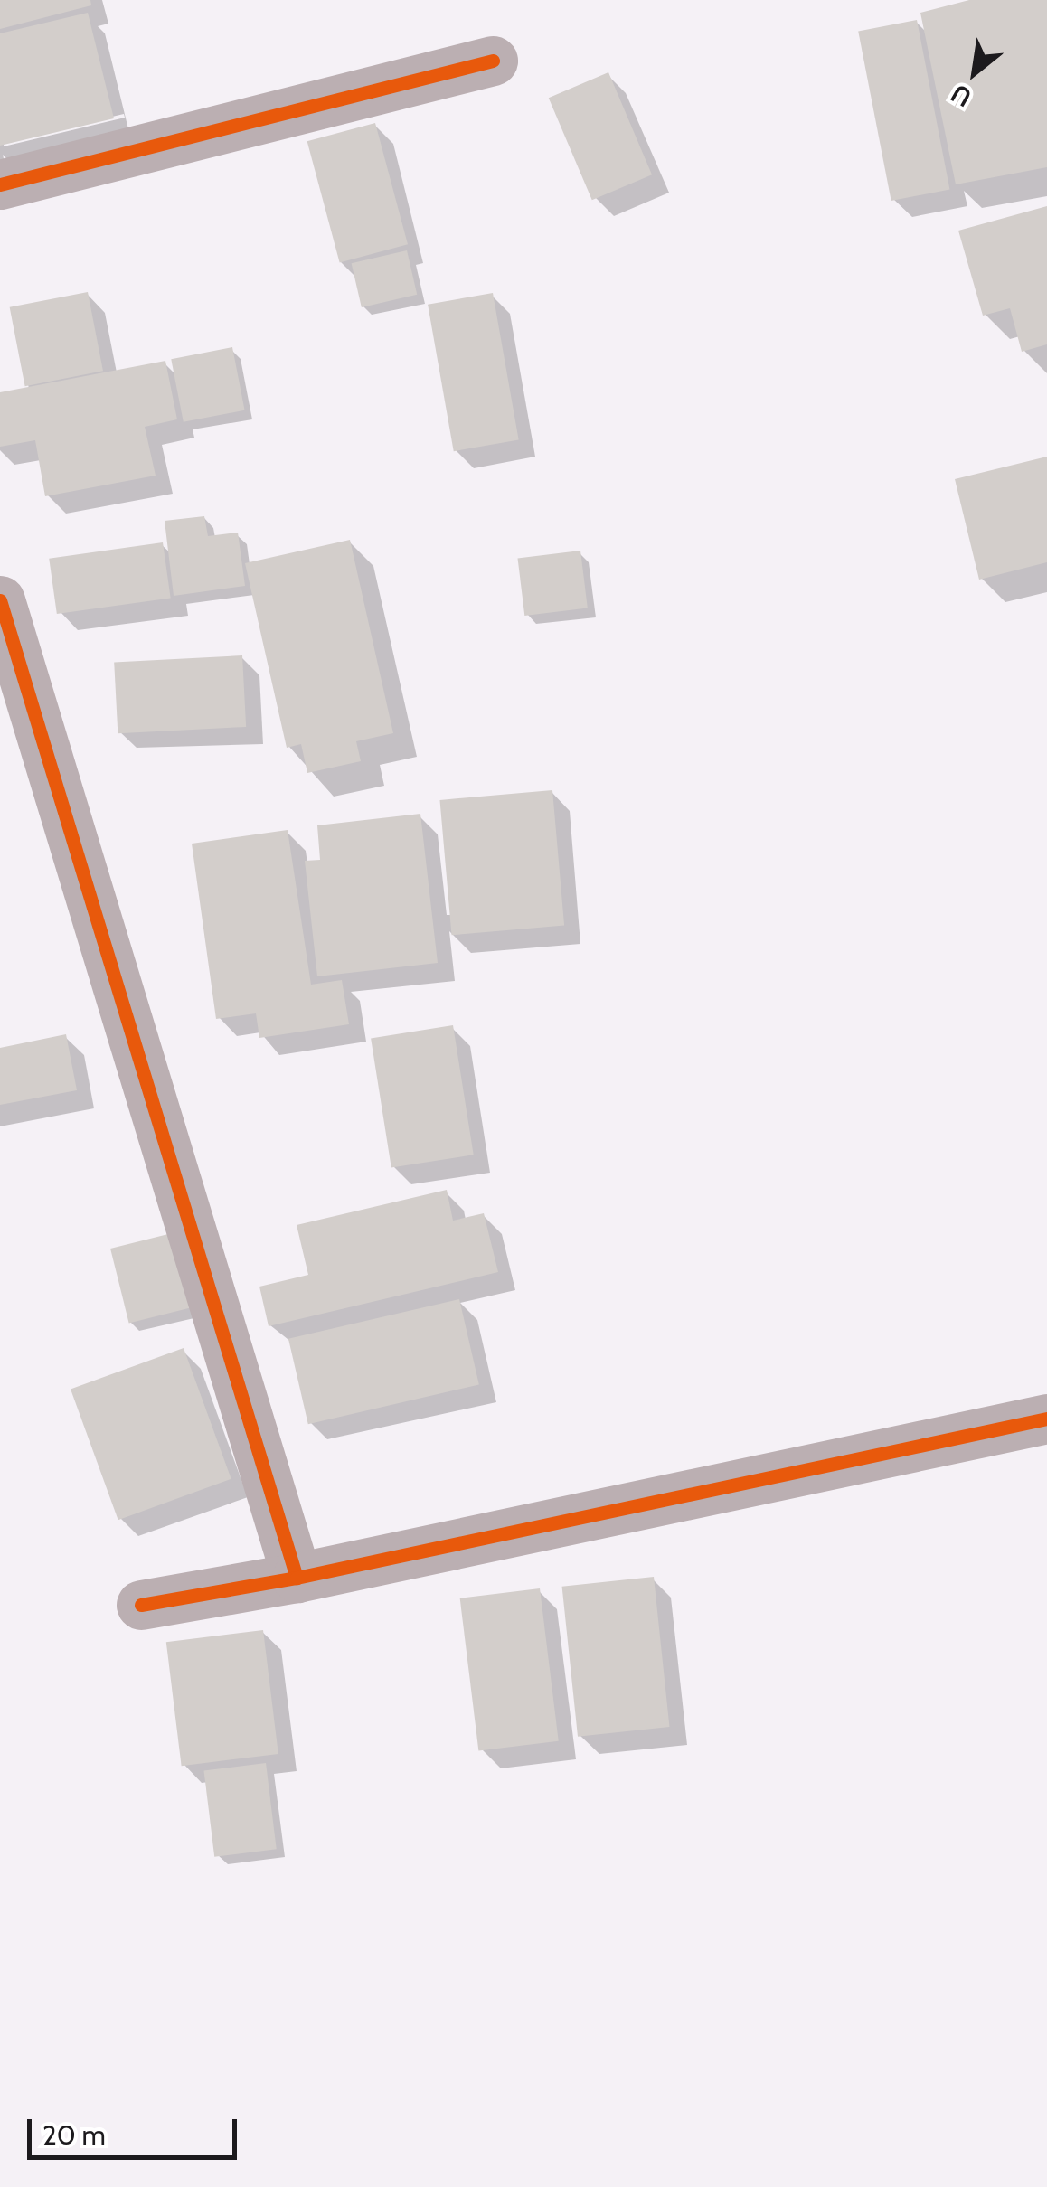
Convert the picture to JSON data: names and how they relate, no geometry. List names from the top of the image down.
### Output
{
  "scale_bar": "20 m",
  "north": "bottom left"
}
